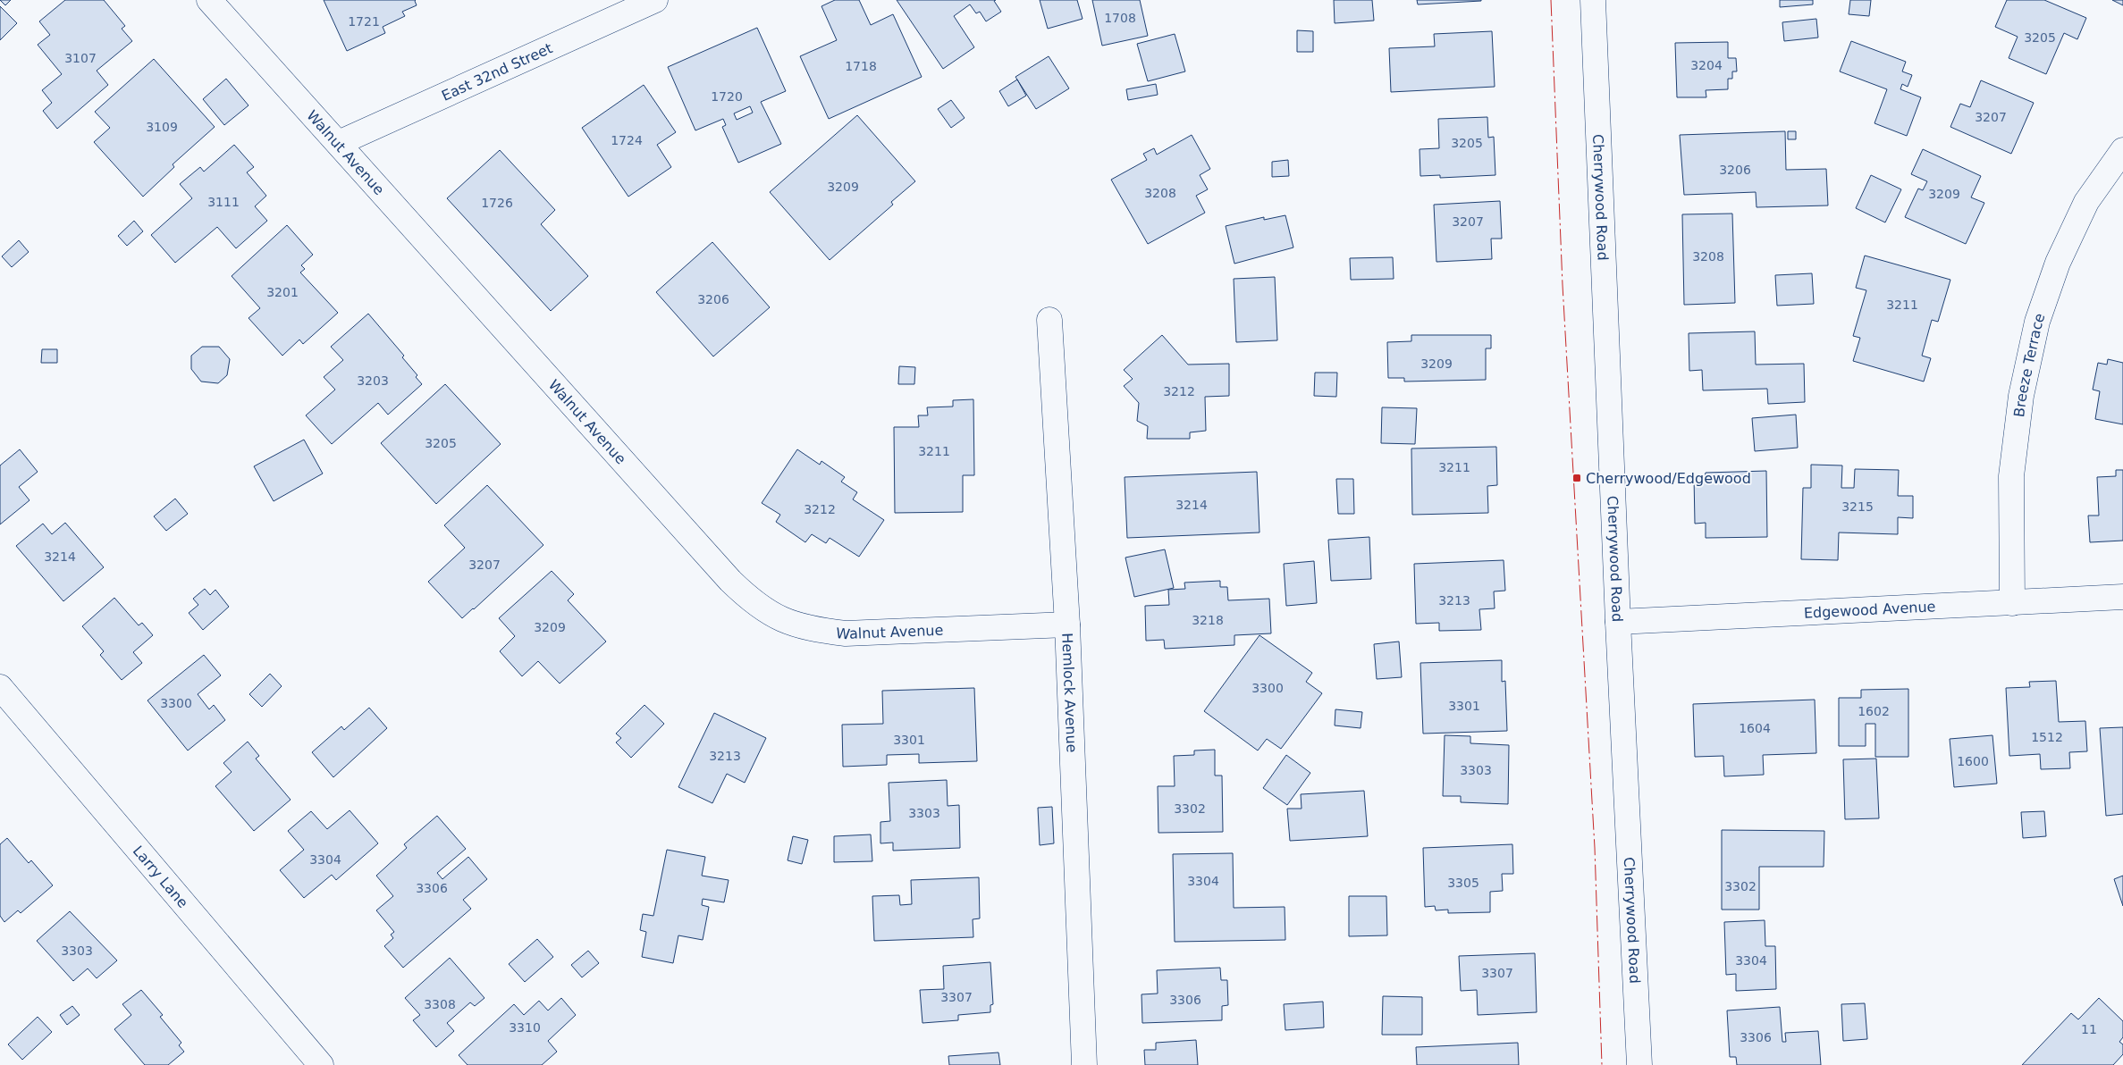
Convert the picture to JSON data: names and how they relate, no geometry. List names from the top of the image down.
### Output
{
  "streets": {
    "street": [
      "East 32nd Street",
      "Walnut Avenue",
      "Cherrywood Road",
      "Breeze Terrace",
      "Edgewood Avenue",
      "Hemlock Avenue",
      "Larry Lane"
    ]
  },
  "crossings": [
    ["East 32nd Street", "Walnut Avenue"],
    ["Walnut Avenue", "Hemlock Avenue"],
    ["Cherrywood Road", "Edgewood Avenue"],
    ["Breeze Terrace", "Edgewood Avenue"]
  ],
  "places": {
    "transit": ["Cherrywood/Edgewood"]
  },
  "house_numbers": [
    "1708",
    "1721",
    "3205",
    "3107",
    "3204",
    "1718",
    "1720",
    "3207",
    "3109",
    "1724",
    "3205",
    "3206",
    "3209",
    "3208",
    "3209",
    "3111",
    "1726",
    "3207",
    "3208",
    "3201",
    "3206",
    "3211",
    "3209",
    "3203",
    "3212",
    "3205",
    "3211",
    "3211",
    "3214",
    "3215",
    "3212",
    "3214",
    "3207",
    "3213",
    "3218",
    "3209",
    "3300",
    "3300",
    "3301",
    "1602",
    "1604",
    "1512",
    "3301",
    "3213",
    "1600",
    "3303",
    "3302",
    "3303",
    "3304",
    "3304",
    "3305",
    "3302",
    "3306",
    "3303",
    "3304",
    "3307",
    "3307",
    "3306",
    "3308",
    "3310",
    "11",
    "3306"
  ]
}
